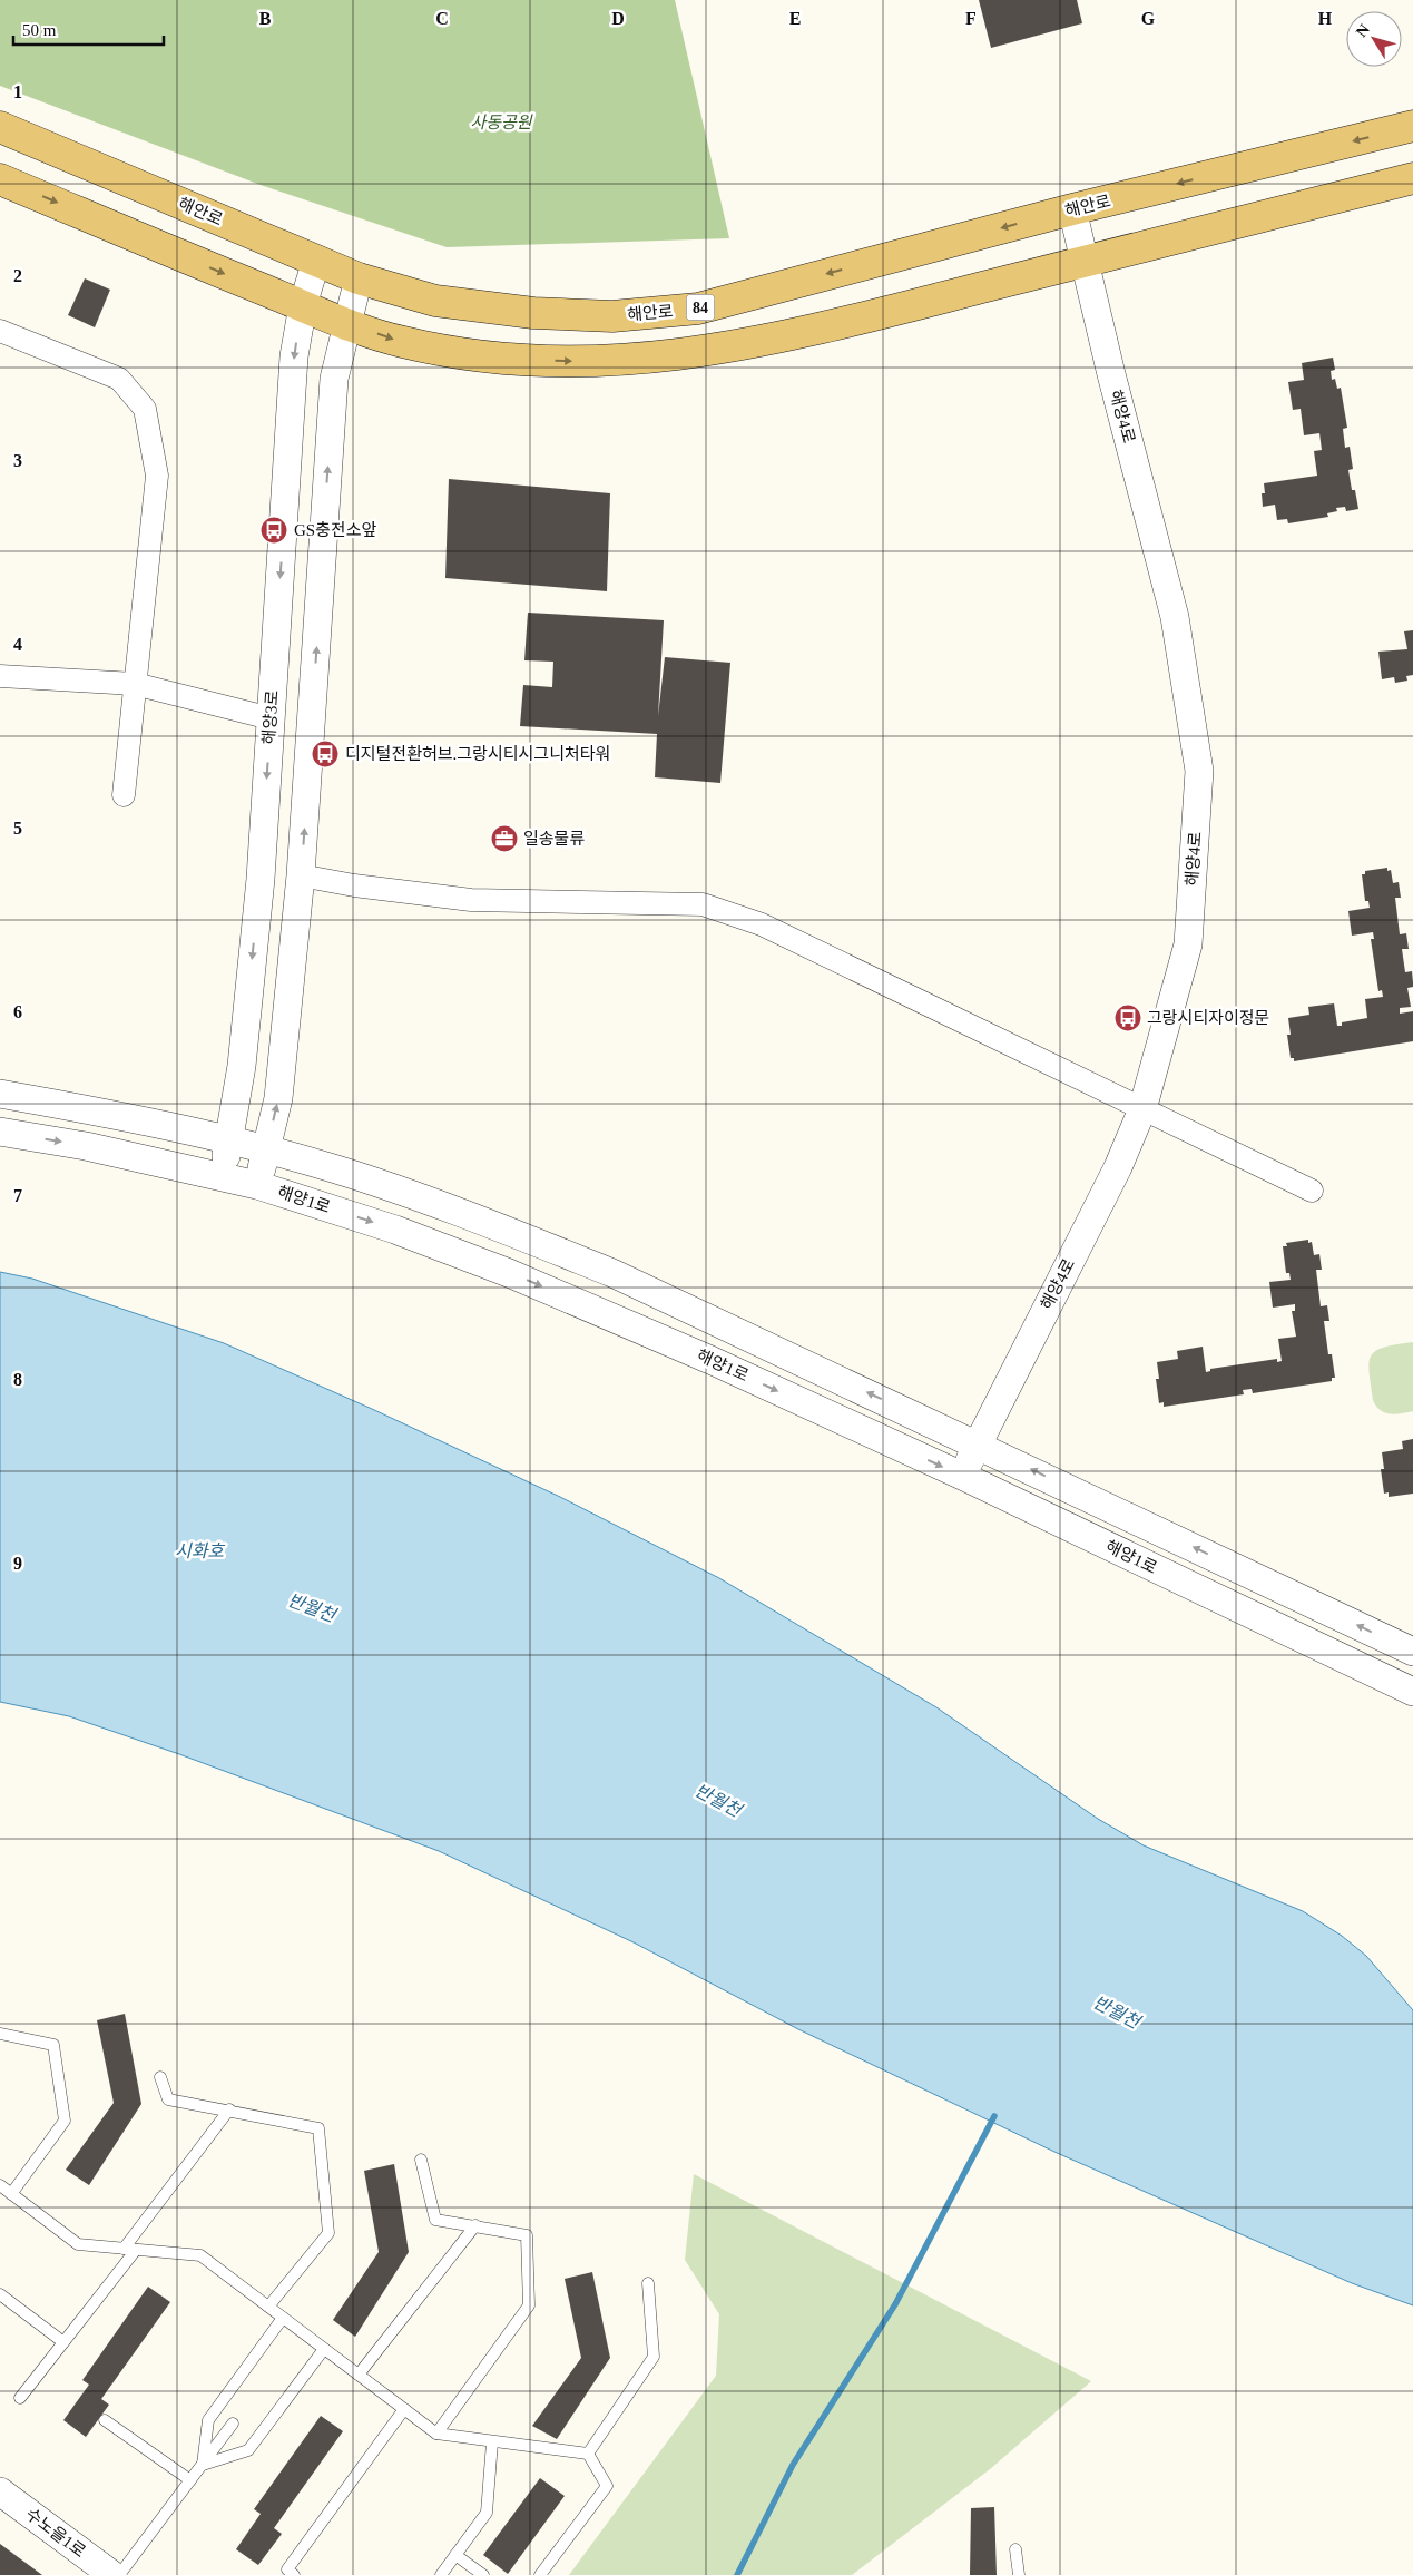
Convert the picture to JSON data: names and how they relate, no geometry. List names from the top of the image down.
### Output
{
  "streets": {
    "main road": ["해안로", "84"],
    "street": [
      "해양4로",
      "해양3로",
      "해양1로",
      "수노을1로"
    ]
  },
  "crossings": [
    ["해안로", "해양4로"],
    ["해안로", "해양3로"],
    ["해양4로", "해양1로"],
    ["해양3로", "해양1로"]
  ],
  "water": ["시화호", "반월천"],
  "parks": ["사동공원"],
  "places": {
    "bus stop": ["GS충전소앞", "디지털전환허브.그랑시티시그니처타워", "그랑시티자이정문"],
    "office": ["일송물류"]
  },
  "scale_bar": "50 m",
  "north": "top left",
  "grid": {
    "columns": [
      "B",
      "C",
      "D",
      "E",
      "F",
      "G",
      "H"
    ],
    "rows": [
      "1",
      "2",
      "3",
      "4",
      "5",
      "6",
      "7",
      "8",
      "9"
    ]
  }
}
